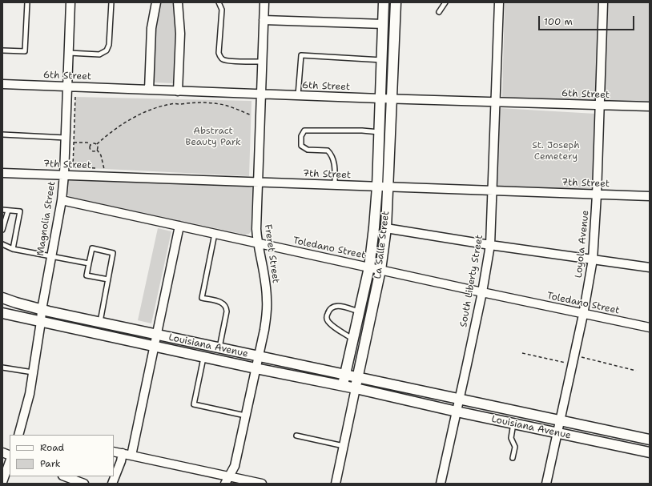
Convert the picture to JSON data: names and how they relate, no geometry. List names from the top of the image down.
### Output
{
  "streets": {
    "street": [
      "6th Street",
      "7th Street",
      "Magnolia Street",
      "Loyola Avenue",
      "La Salle Street",
      "Toledano Street",
      "Freret Street",
      "South Liberty Street",
      "Louisiana Avenue"
    ]
  },
  "crossings": [
    ["6th Street", "Magnolia Street"],
    ["6th Street", "Loyola Avenue"],
    ["6th Street", "La Salle Street"],
    ["6th Street", "Freret Street"],
    ["6th Street", "South Liberty Street"],
    ["7th Street", "Magnolia Street"],
    ["7th Street", "Loyola Avenue"],
    ["7th Street", "La Salle Street"],
    ["7th Street", "Freret Street"],
    ["7th Street", "South Liberty Street"],
    ["Magnolia Street", "Toledano Street"],
    ["Magnolia Street", "Louisiana Avenue"],
    ["Loyola Avenue", "Toledano Street"],
    ["Loyola Avenue", "Louisiana Avenue"],
    ["La Salle Street", "Toledano Street"],
    ["La Salle Street", "Louisiana Avenue"],
    ["Toledano Street", "Freret Street"],
    ["Toledano Street", "South Liberty Street"],
    ["Freret Street", "Louisiana Avenue"],
    ["South Liberty Street", "Louisiana Avenue"]
  ],
  "parks": ["Abstract Beauty Park", "St. Joseph Cemetery"],
  "legend": ["Road", "Park"],
  "scale_bar": "100 m"
}
